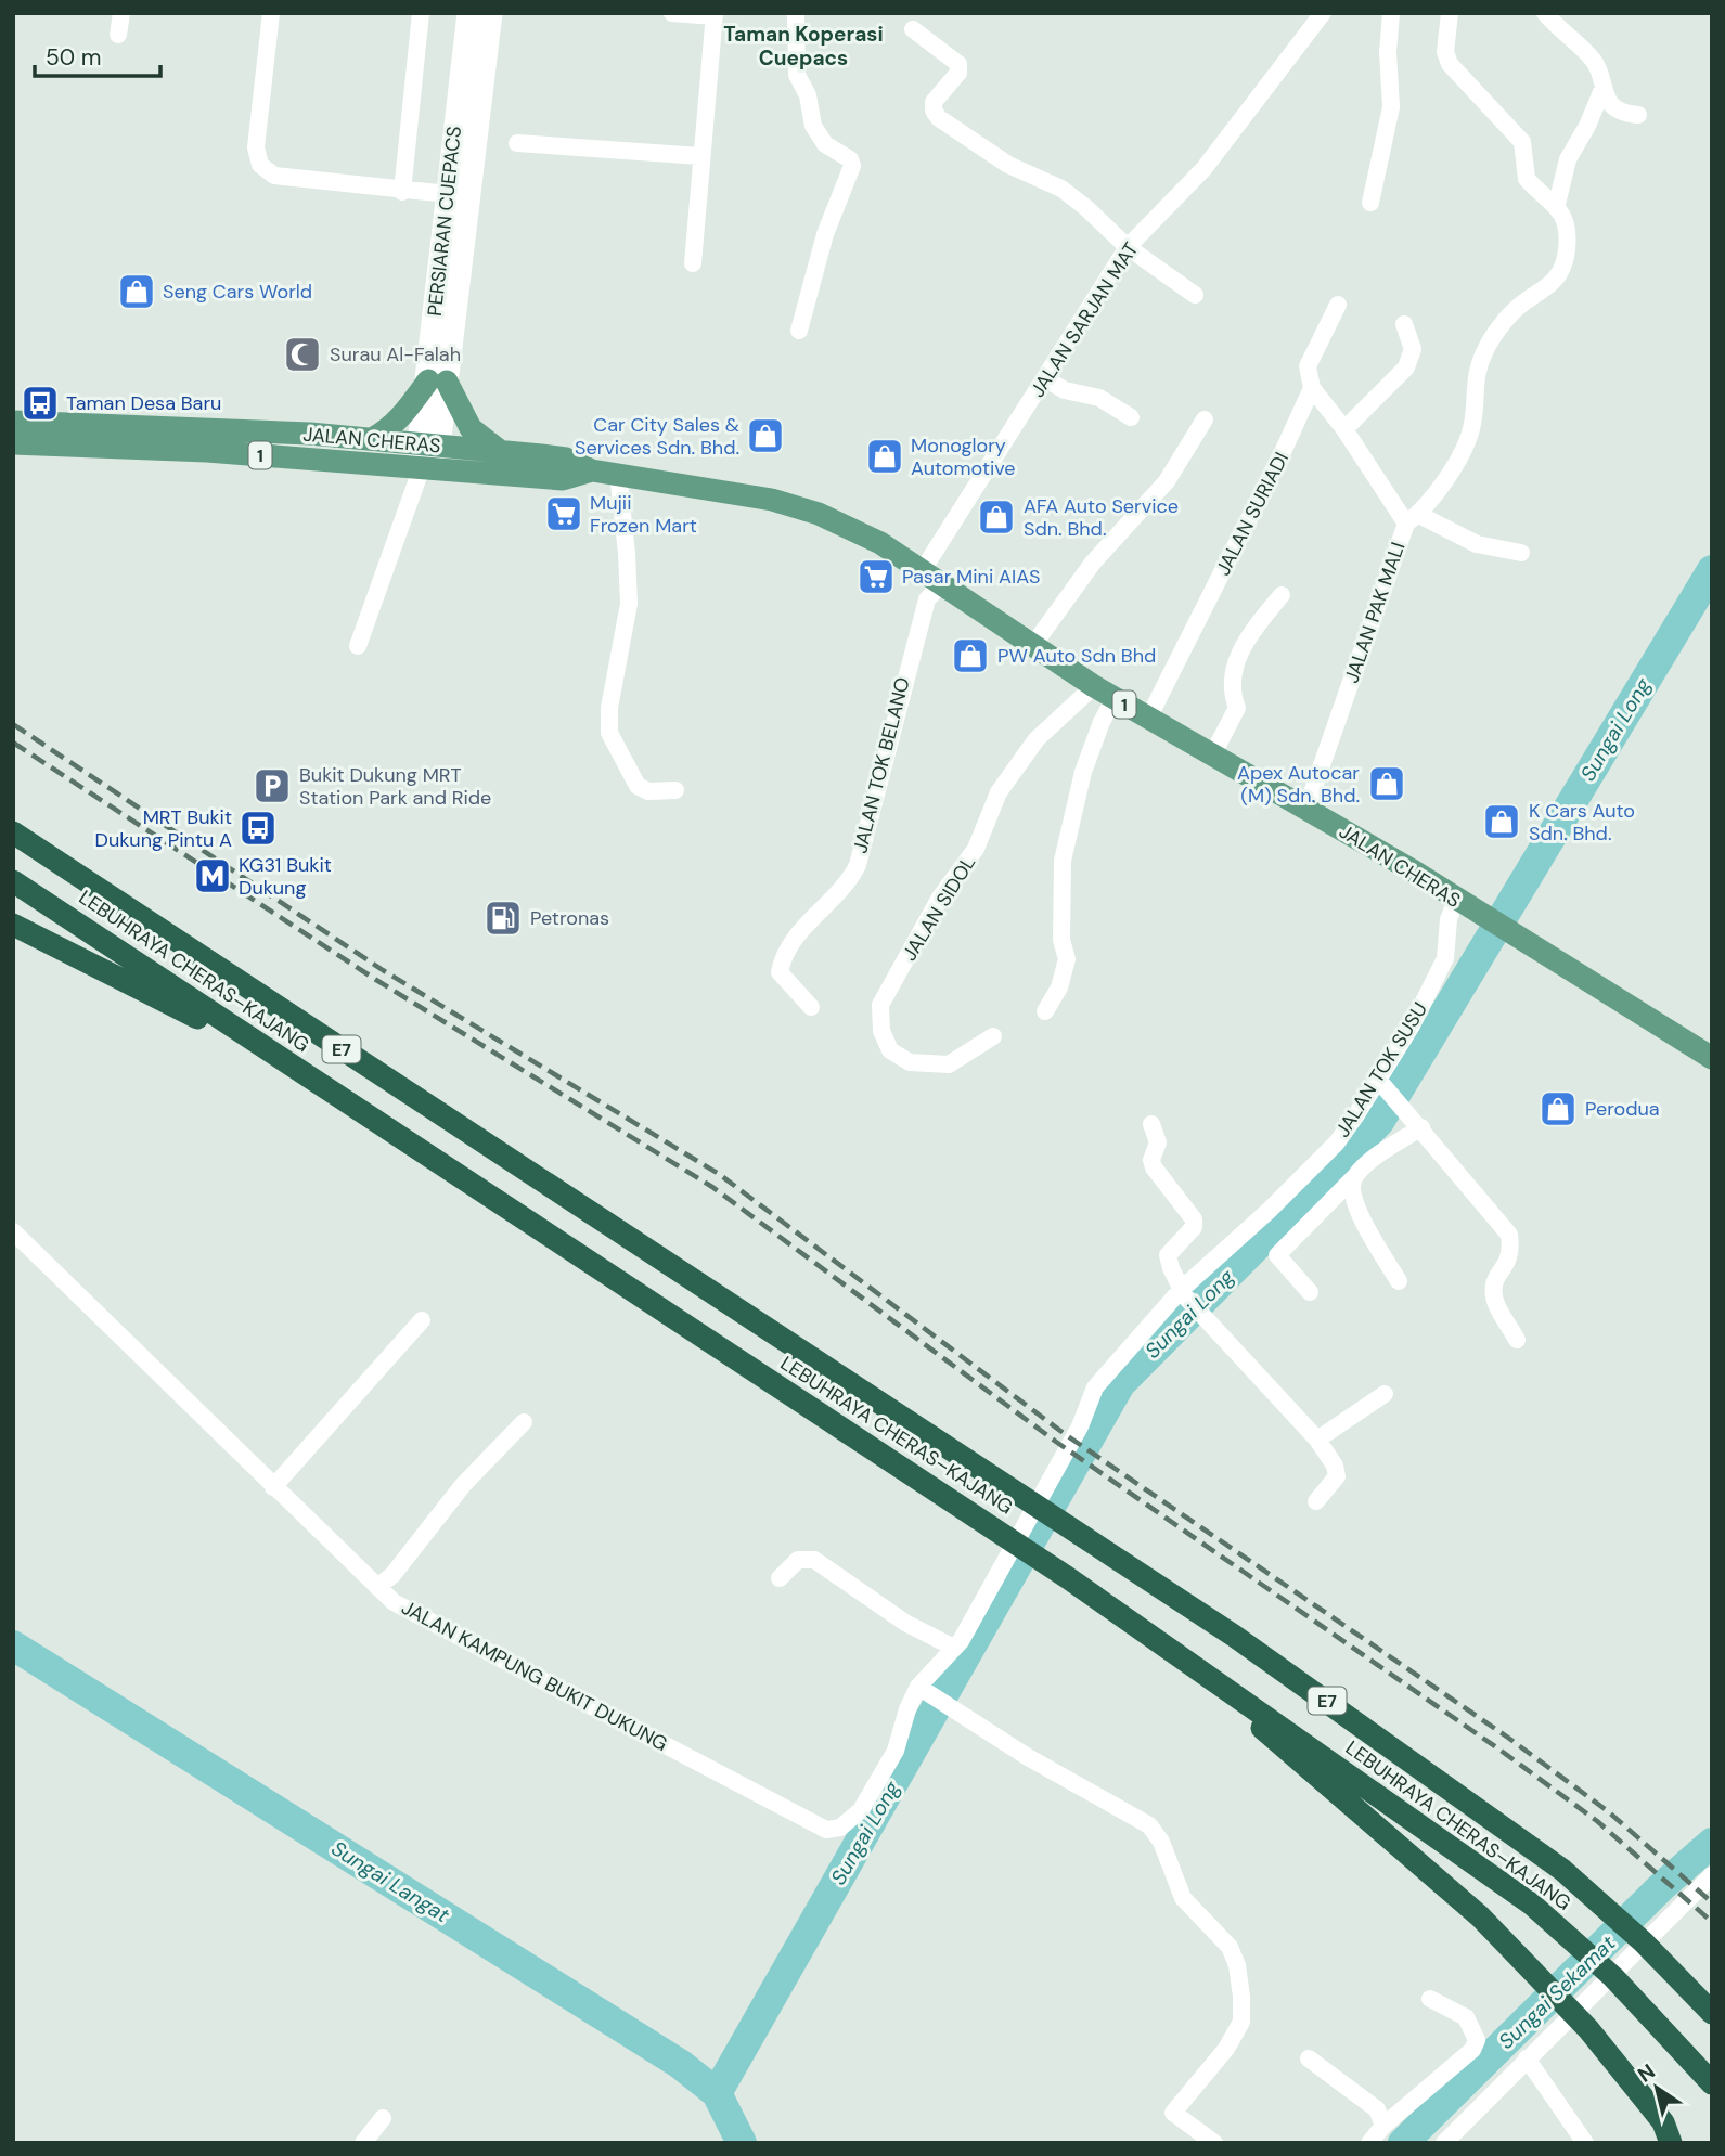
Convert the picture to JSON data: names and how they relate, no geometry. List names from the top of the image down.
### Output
{
  "streets": {
    "highway": ["LEBUHRAYA CHERAS–KAJANG", "E7"],
    "main road": ["JALAN CHERAS", "1"],
    "street": [
      "PERSIARAN CUEPACS",
      "JALAN SARJAN MAT",
      "JALAN SURIADI",
      "JALAN PAK MALI",
      "JALAN TOK BELANO",
      "JALAN SIDOL",
      "JALAN TOK SUSU",
      "JALAN KAMPUNG BUKIT DUKUNG"
    ]
  },
  "crossings": [
    ["PERSIARAN CUEPACS", "JALAN CHERAS"],
    ["JALAN SARJAN MAT", "JALAN CHERAS"],
    ["JALAN CHERAS", "JALAN SURIADI"],
    ["JALAN CHERAS", "JALAN PAK MALI"],
    ["JALAN CHERAS", "JALAN TOK BELANO"],
    ["JALAN CHERAS", "JALAN SIDOL"],
    ["JALAN CHERAS", "JALAN TOK SUSU"],
    ["JALAN TOK SUSU", "JALAN KAMPUNG BUKIT DUKUNG"]
  ],
  "districts": ["Taman Koperasi Cuepacs"],
  "water": ["Sungai Long", "Sungai Langat", "Sungai Sekamat"],
  "places": {
    "shop": [
      "Seng Cars World",
      "Car City Sales & Services Sdn. Bhd.",
      "Monoglory Automotive",
      "AFA Auto Service Sdn. Bhd.",
      "PW Auto Sdn Bhd",
      "Apex Autocar (M) Sdn. Bhd.",
      "K Cars Auto Sdn. Bhd.",
      "Perodua"
    ],
    "mosque": ["Surau Al-Falah"],
    "bus stop": ["Taman Desa Baru", "MRT Bukit Dukung Pintu A"],
    "supermarket": ["Mujii Frozen Mart", "Pasar Mini AIAS"],
    "parking": ["Bukit Dukung MRT Station Park and Ride"],
    "metro station": ["KG31 Bukit Dukung"],
    "fuel station": ["Petronas"]
  },
  "scale_bar": "50 m",
  "north": "top left"
}
